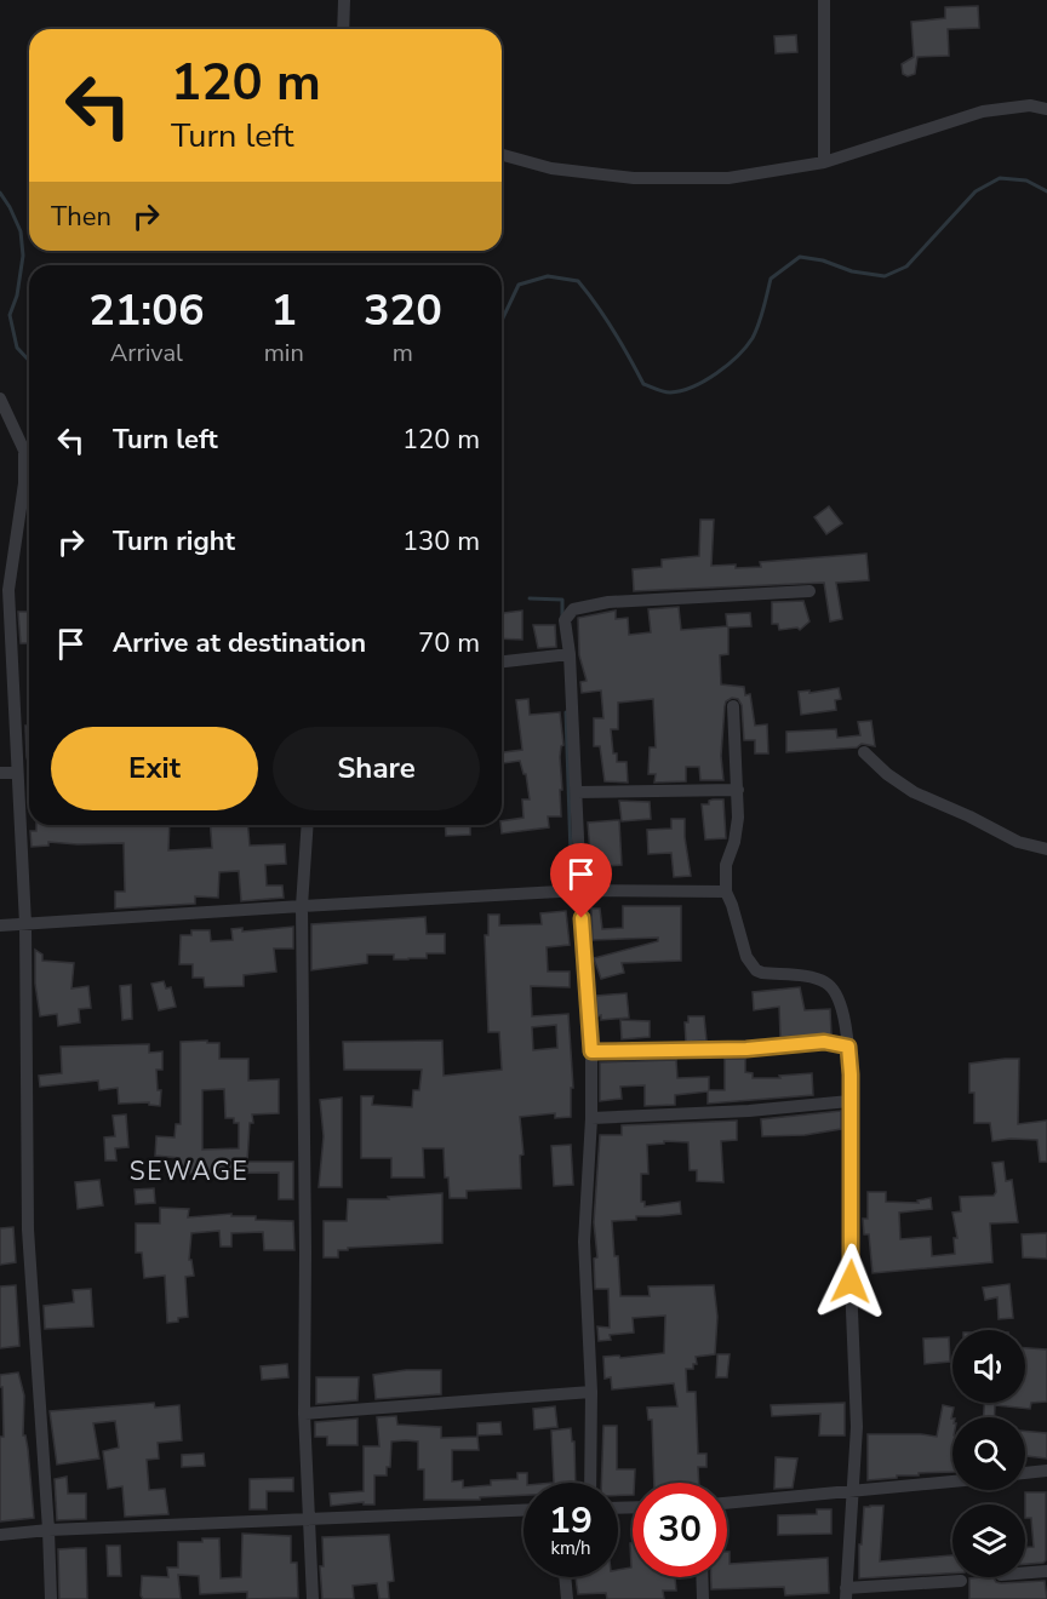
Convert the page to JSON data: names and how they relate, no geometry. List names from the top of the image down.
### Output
{
  "districts": ["SEWAGE"],
  "page": {
    "turn": ["120 m", "Turn left"],
    "then": "Then",
    "eta": [
      "21:06",
      "Arrival",
      "1",
      "min",
      "320",
      "m"
    ],
    "list": [
      {
        "name": "Turn left",
        "value": "120 m"
      },
      {
        "name": "Turn right",
        "value": "130 m"
      },
      {
        "name": "Arrive at destination",
        "value": "70 m"
      }
    ],
    "buttons": ["Exit", "Share"],
    "speed": "19 km/h",
    "limit": "30"
  }
}
